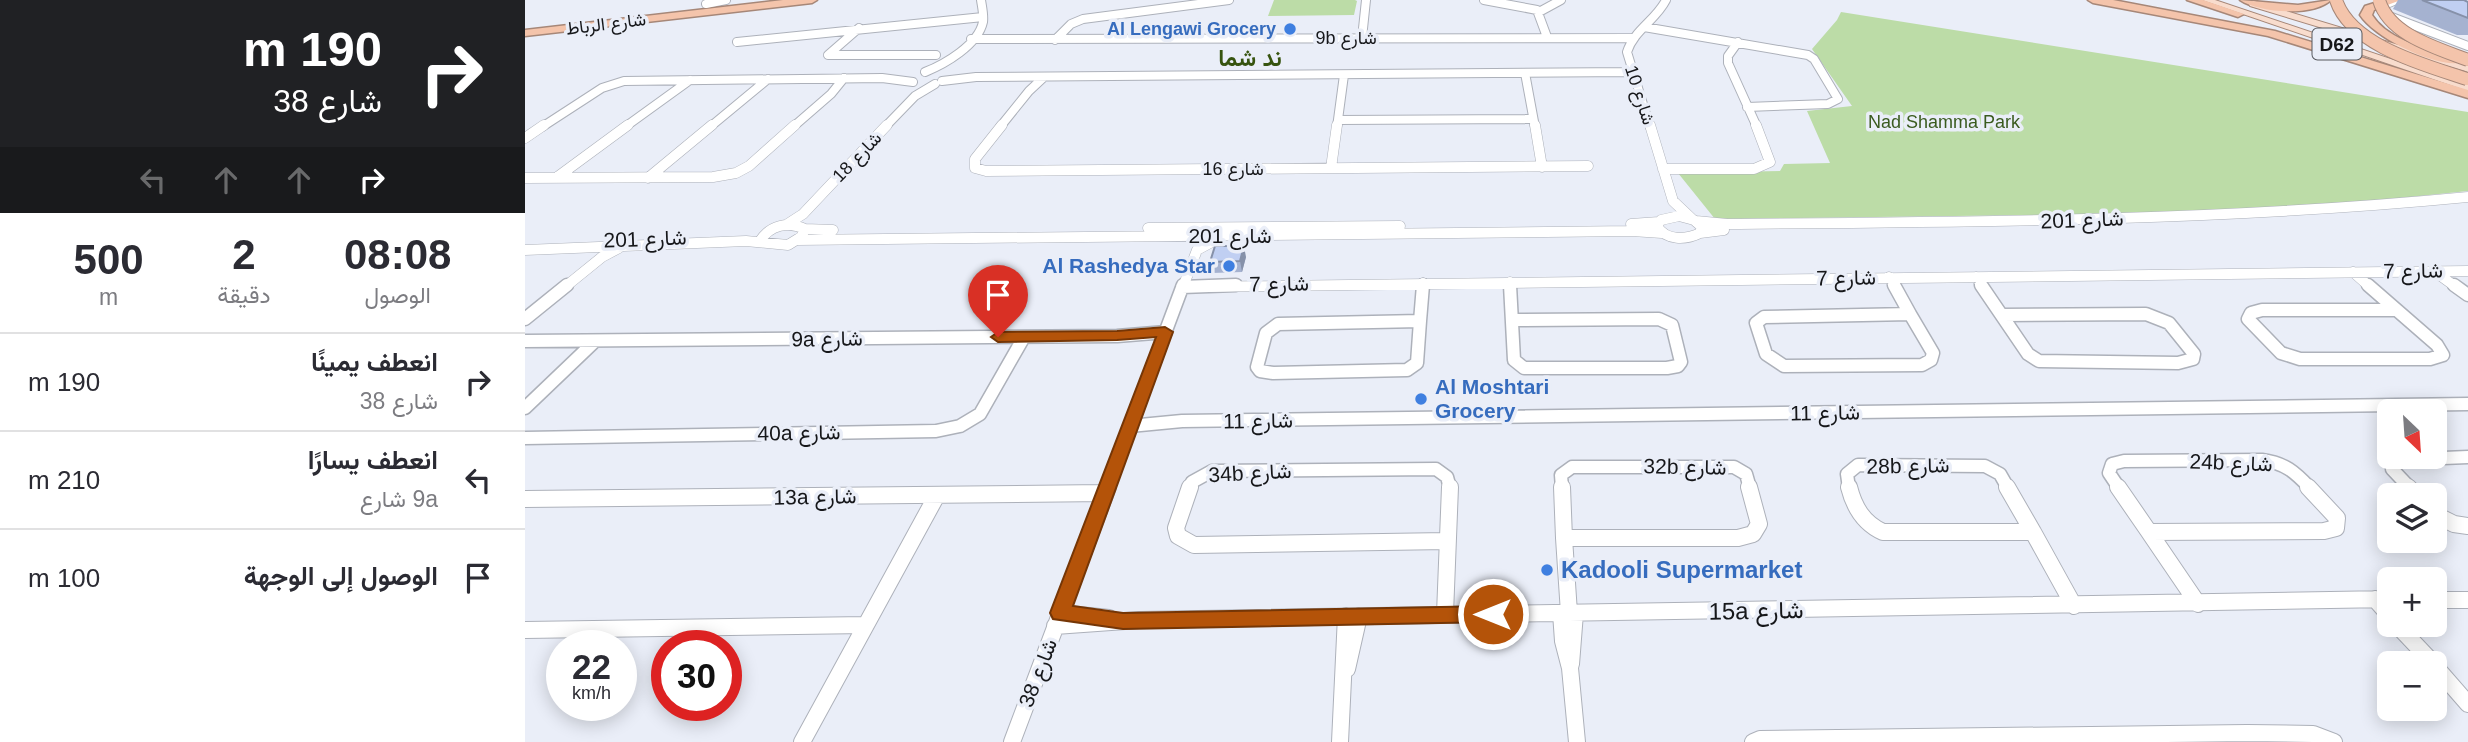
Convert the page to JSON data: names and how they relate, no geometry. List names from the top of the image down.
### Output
{
  "streets": {
    "highway": ["شارع الرباط"],
    "main road": ["D62"],
    "street": [
      "9b شارع",
      "شارع 10",
      "شارع 18",
      "شارع 16",
      "شارع 201",
      "شارع 7",
      "9a شارع",
      "شارع 11",
      "40a شارع",
      "24b شارع",
      "28b شارع",
      "32b شارع",
      "34b شارع",
      "13a شارع",
      "15a شارع",
      "شارع 38"
    ]
  },
  "crossings": [
    ["9b شارع", "شارع 10"],
    ["شارع 10", "شارع 201"],
    ["شارع 18", "شارع 201"],
    ["شارع 7", "شارع 38"],
    ["9a شارع", "40a شارع"],
    ["9a شارع", "شارع 38"],
    ["شارع 11", "شارع 38"],
    ["24b شارع", "15a شارع"],
    ["28b شارع", "15a شارع"],
    ["32b شارع", "15a شارع"],
    ["34b شارع", "15a شارع"],
    ["13a شارع", "شارع 38"],
    ["15a شارع", "شارع 38"]
  ],
  "districts": ["ند شما"],
  "parks": ["Nad Shamma Park"],
  "places": [
    "Al Lengawi Grocery",
    "Al Rashedya Star",
    "Al Moshtari Grocery",
    "Kadooli Supermarket"
  ],
  "north": "bottom right",
  "page": {
    "turn": ["190 m", "شارع 38"],
    "eta": [
      "08:08",
      "الوصول",
      "2",
      "دقيقة",
      "500",
      "m"
    ],
    "list": [
      {
        "name": "انعطف يمينًا",
        "note": "شارع 38",
        "value": "190 m"
      },
      {
        "name": "انعطف يسارًا",
        "note": "9a شارع",
        "value": "210 m"
      },
      {
        "name": "الوصول إلى الوجهة",
        "value": "100 m"
      }
    ],
    "map_buttons": ["+", "−"],
    "speed": "22 km/h",
    "limit": "30"
  }
}
